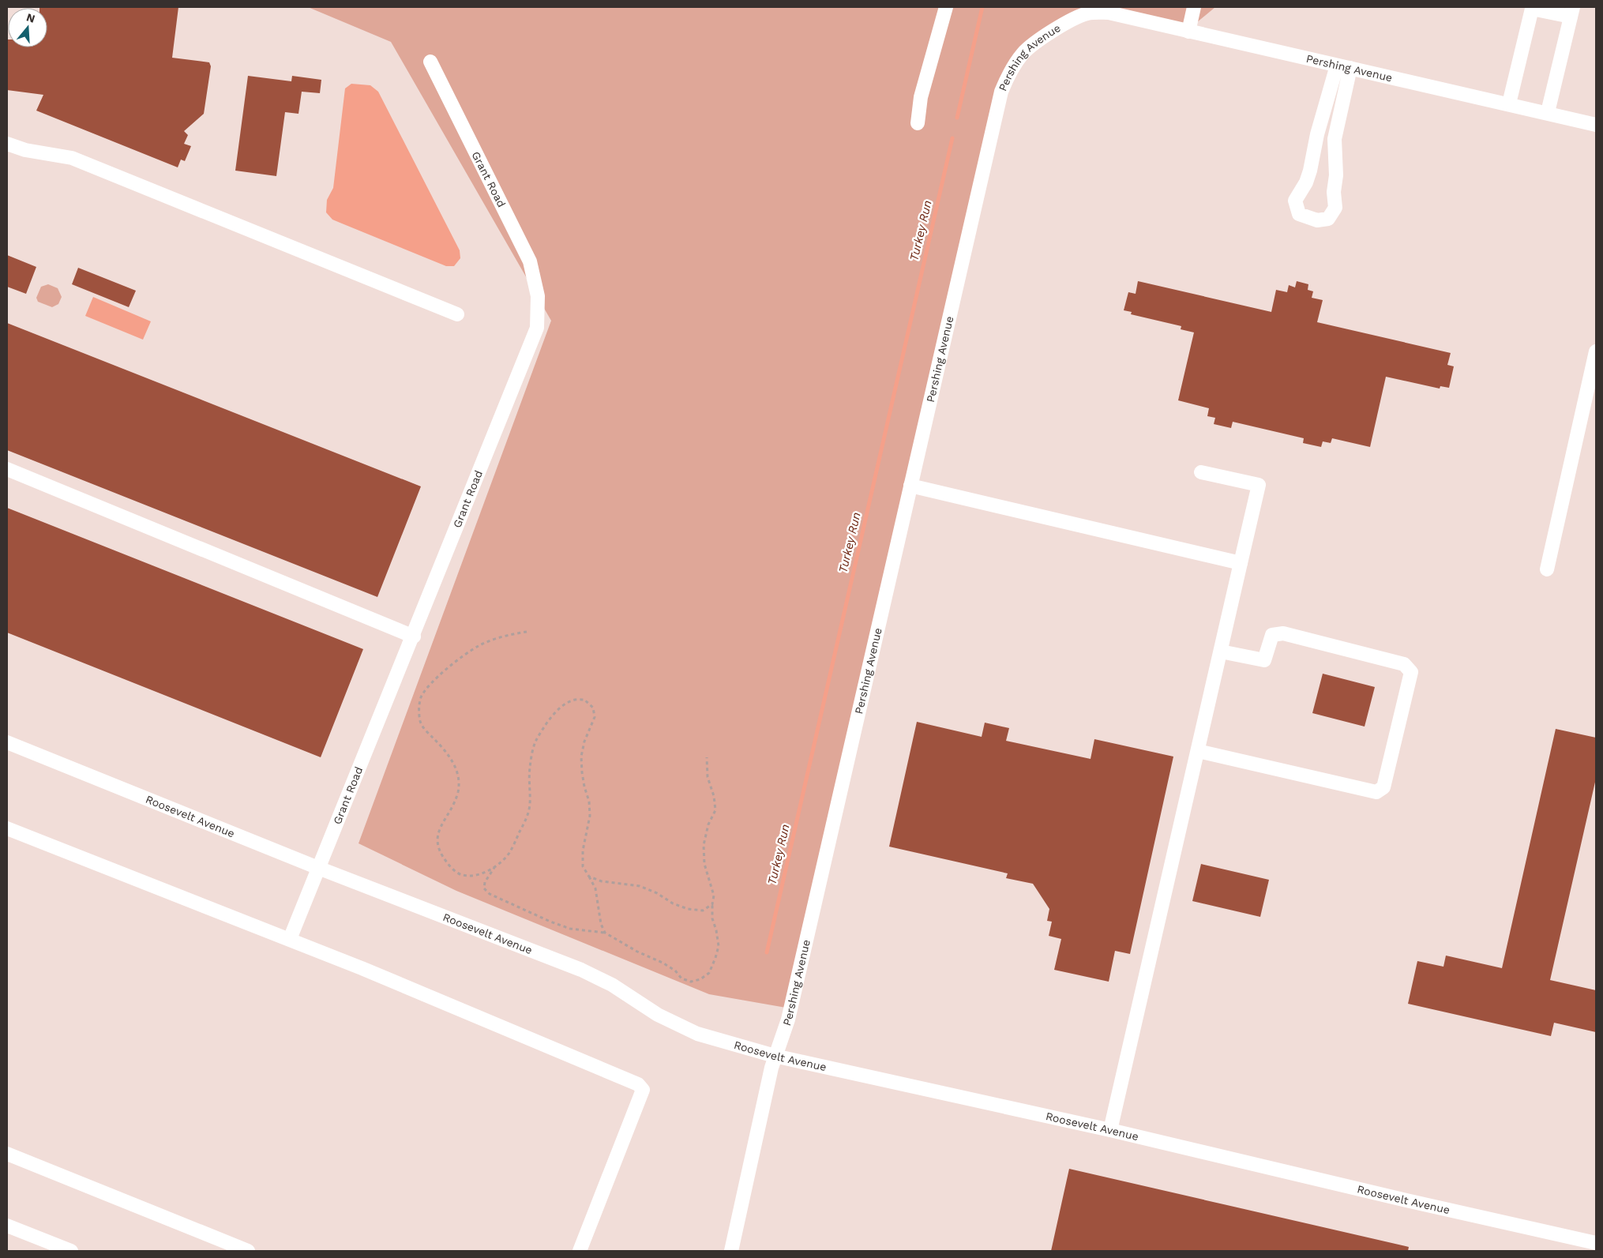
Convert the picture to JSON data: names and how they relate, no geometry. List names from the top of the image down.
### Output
{
  "streets": {
    "street": ["Pershing Avenue", "Grant Road", "Roosevelt Avenue"]
  },
  "crossings": [
    ["Pershing Avenue", "Roosevelt Avenue"],
    ["Grant Road", "Roosevelt Avenue"]
  ],
  "water": ["Turkey Run"],
  "north": "top"
}
